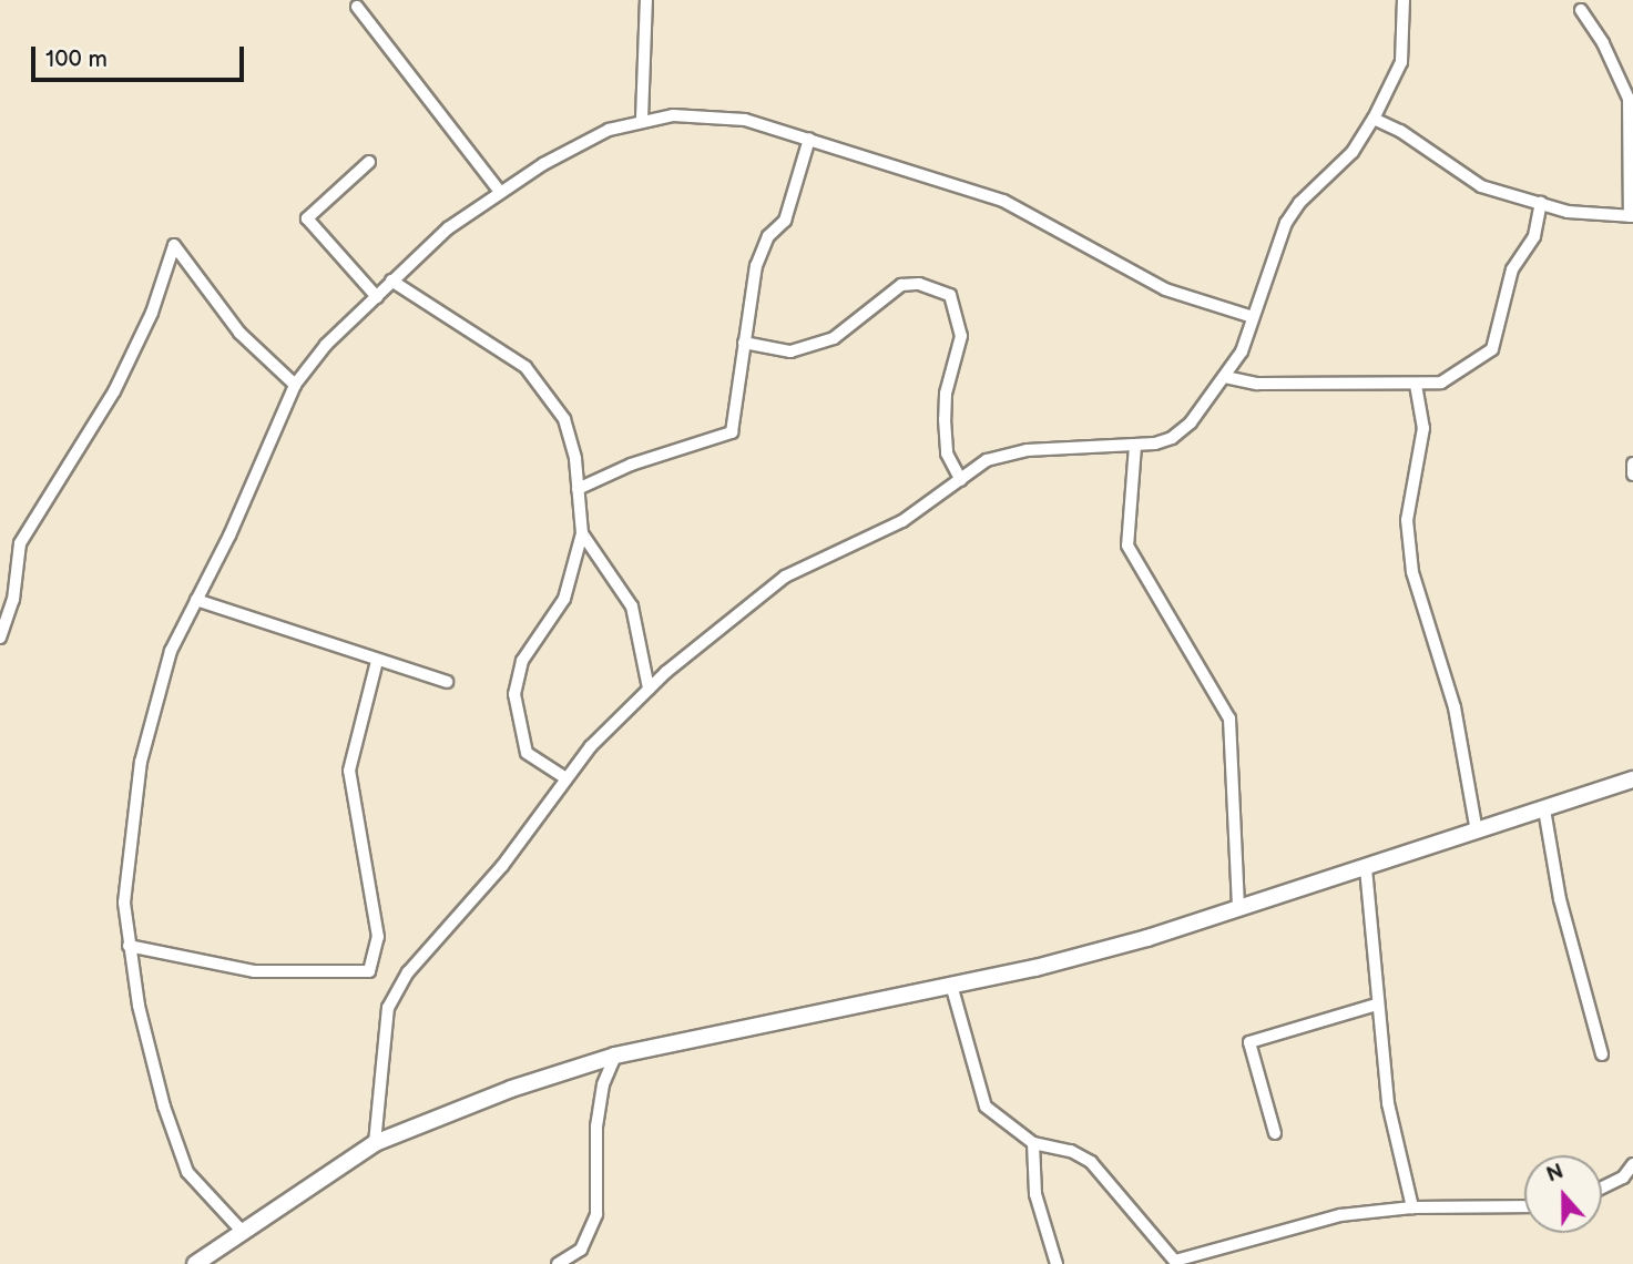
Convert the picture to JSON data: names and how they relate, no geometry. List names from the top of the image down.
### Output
{
  "scale_bar": "100 m",
  "north": "top"
}
